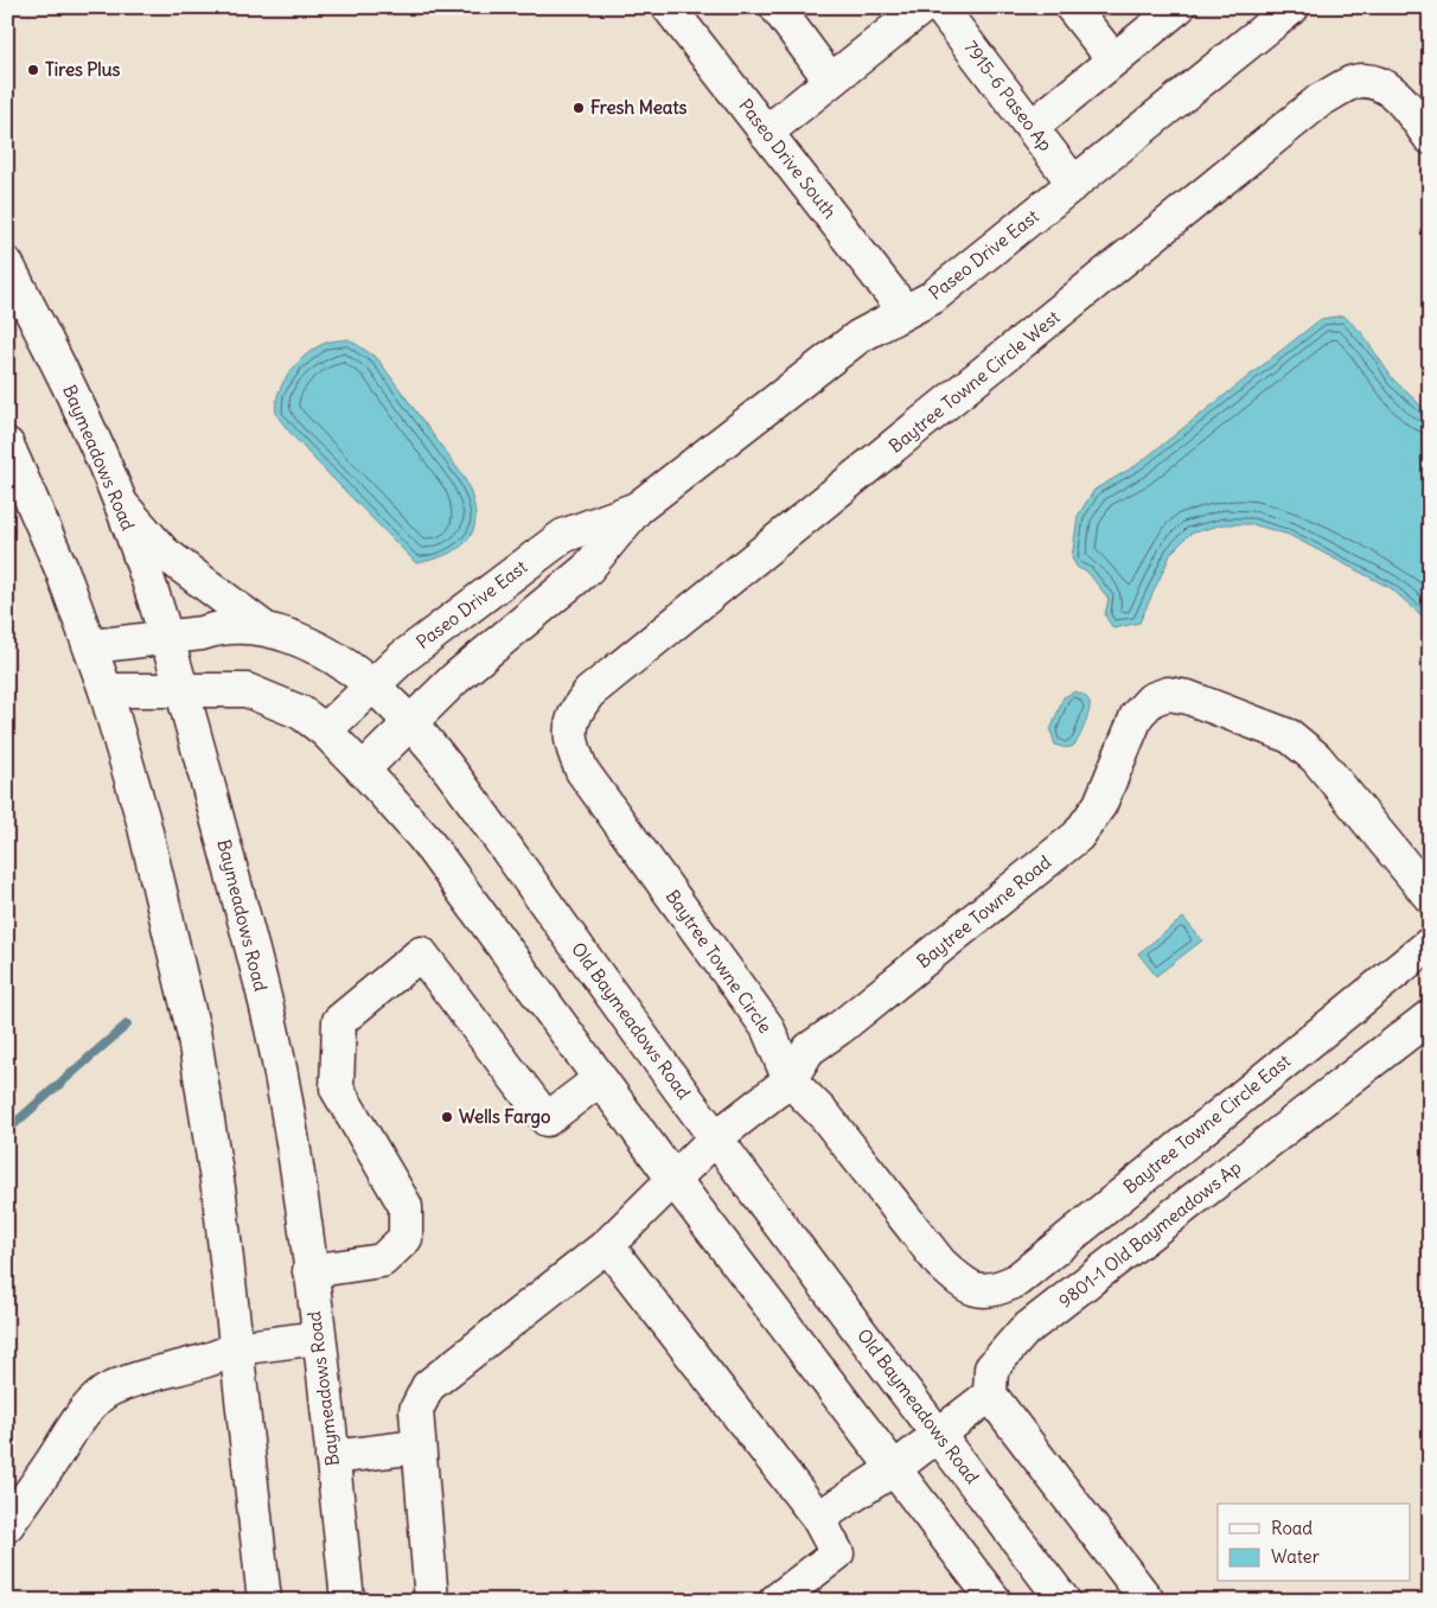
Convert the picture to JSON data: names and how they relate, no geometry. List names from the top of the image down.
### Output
{
  "streets": {
    "street": [
      "7915-6 Paseo Ap",
      "Paseo Drive South",
      "Paseo Drive East",
      "Baytree Towne Circle West",
      "Baymeadows Road",
      "Baytree Towne Road",
      "Baytree Towne Circle",
      "Old Baymeadows Road",
      "Baytree Towne Circle East",
      "9801-1 Old Baymeadows Ap"
    ]
  },
  "crossings": [
    ["7915-6 Paseo Ap", "Paseo Drive East"],
    ["Paseo Drive South", "Paseo Drive East"],
    ["Paseo Drive East", "Old Baymeadows Road"],
    ["Baytree Towne Circle West", "Baytree Towne Circle"],
    ["Baymeadows Road", "Old Baymeadows Road"],
    ["Baytree Towne Road", "Baytree Towne Circle"],
    ["Baytree Towne Road", "Old Baymeadows Road"],
    ["Baytree Towne Circle", "Baytree Towne Circle East"]
  ],
  "places": ["Tires Plus", "Fresh Meats", "Wells Fargo"],
  "legend": ["Road", "Water"]
}
